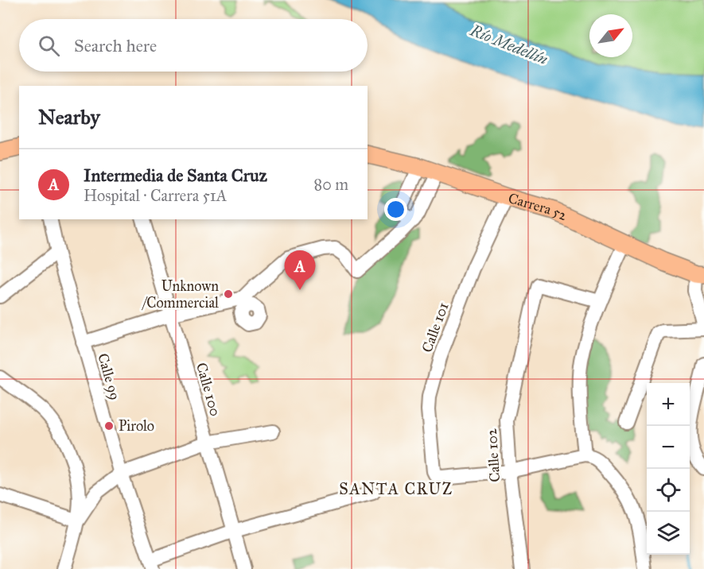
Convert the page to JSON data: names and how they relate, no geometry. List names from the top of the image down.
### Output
{
  "streets": {
    "main road": ["Carrera 52"],
    "street": [
      "Calle 101",
      "Calle 99",
      "Calle 100",
      "Calle 102"
    ]
  },
  "crossings": [
    ["Carrera 52", "Calle 101"],
    ["Calle 101", "Calle 102"]
  ],
  "districts": ["SANTA CRUZ"],
  "water": ["Río Medellín"],
  "places": ["Unknown /Commercial", "Pirolo"],
  "north": "top right",
  "page": {
    "search": "Search here",
    "heading": "Nearby",
    "list": [
      {
        "mark": "A",
        "name": "Intermedia de Santa Cruz",
        "note": "Hospital · Carrera 51A",
        "value": "80 m"
      }
    ],
    "pins": "A",
    "map_buttons": ["+", "−"]
  }
}
